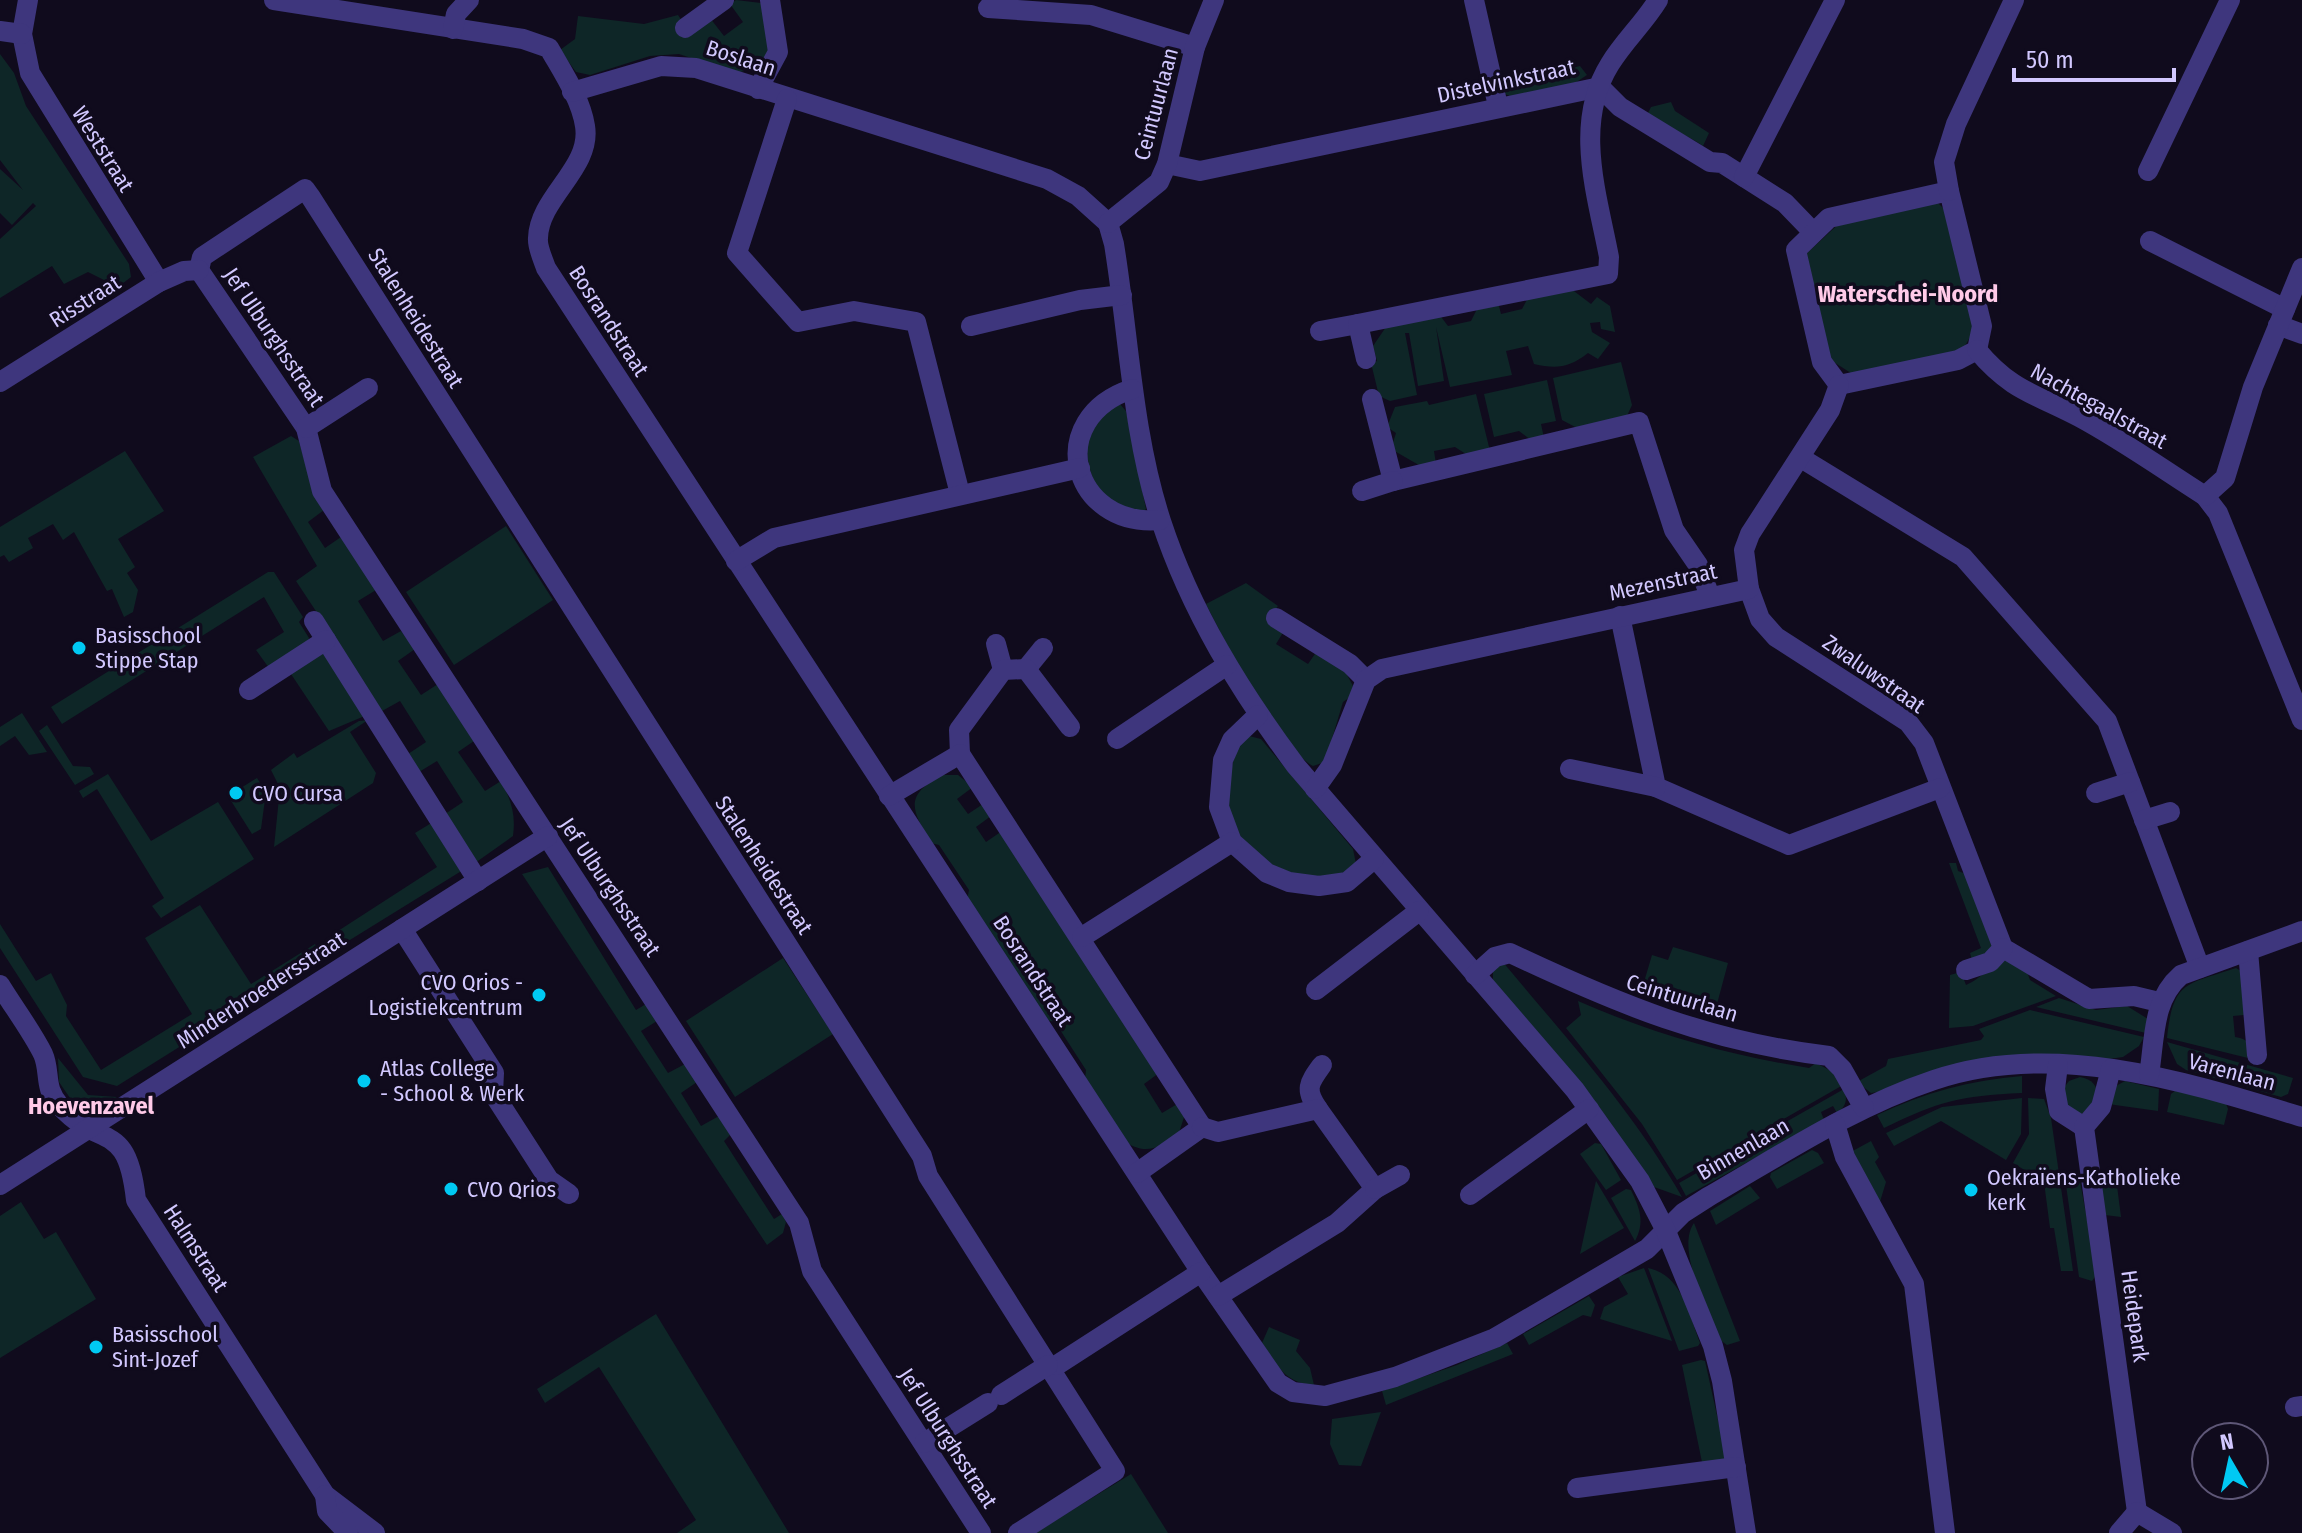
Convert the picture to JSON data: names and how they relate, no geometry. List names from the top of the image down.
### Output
{
  "streets": {
    "street": [
      "Boslaan",
      "Distelvinkstraat",
      "Ceintuurlaan",
      "Weststraat",
      "Risstraat",
      "Stalenheidestraat",
      "Bosrandstraat",
      "Jef Ulburghsstraat",
      "Nachtegaalstraat",
      "Mezenstraat",
      "Zwaluwstraat",
      "Minderbroedersstraat",
      "Varenlaan",
      "Binnenlaan",
      "Halmstraat",
      "Heidepark"
    ]
  },
  "crossings": [
    ["Boslaan", "Ceintuurlaan"],
    ["Boslaan", "Bosrandstraat"],
    ["Distelvinkstraat", "Ceintuurlaan"],
    ["Distelvinkstraat", "Nachtegaalstraat"],
    ["Distelvinkstraat", "Mezenstraat"],
    ["Ceintuurlaan", "Binnenlaan"],
    ["Weststraat", "Risstraat"],
    ["Risstraat", "Stalenheidestraat"],
    ["Risstraat", "Jef Ulburghsstraat"],
    ["Stalenheidestraat", "Jef Ulburghsstraat"],
    ["Bosrandstraat", "Binnenlaan"],
    ["Jef Ulburghsstraat", "Minderbroedersstraat"],
    ["Nachtegaalstraat", "Mezenstraat"],
    ["Mezenstraat", "Zwaluwstraat"],
    ["Minderbroedersstraat", "Halmstraat"],
    ["Varenlaan", "Binnenlaan"]
  ],
  "districts": ["Waterschei-Noord", "Hoevenzavel"],
  "places": [
    "Basisschool Stippe Stap",
    "CVO Cursa",
    "CVO Qrios - Logistiekcentrum",
    "Atlas College - School & Werk",
    "CVO Qrios",
    "Oekraïens-Katholieke kerk",
    "Basisschool Sint-Jozef"
  ],
  "scale_bar": "50 m",
  "north": "top"
}
